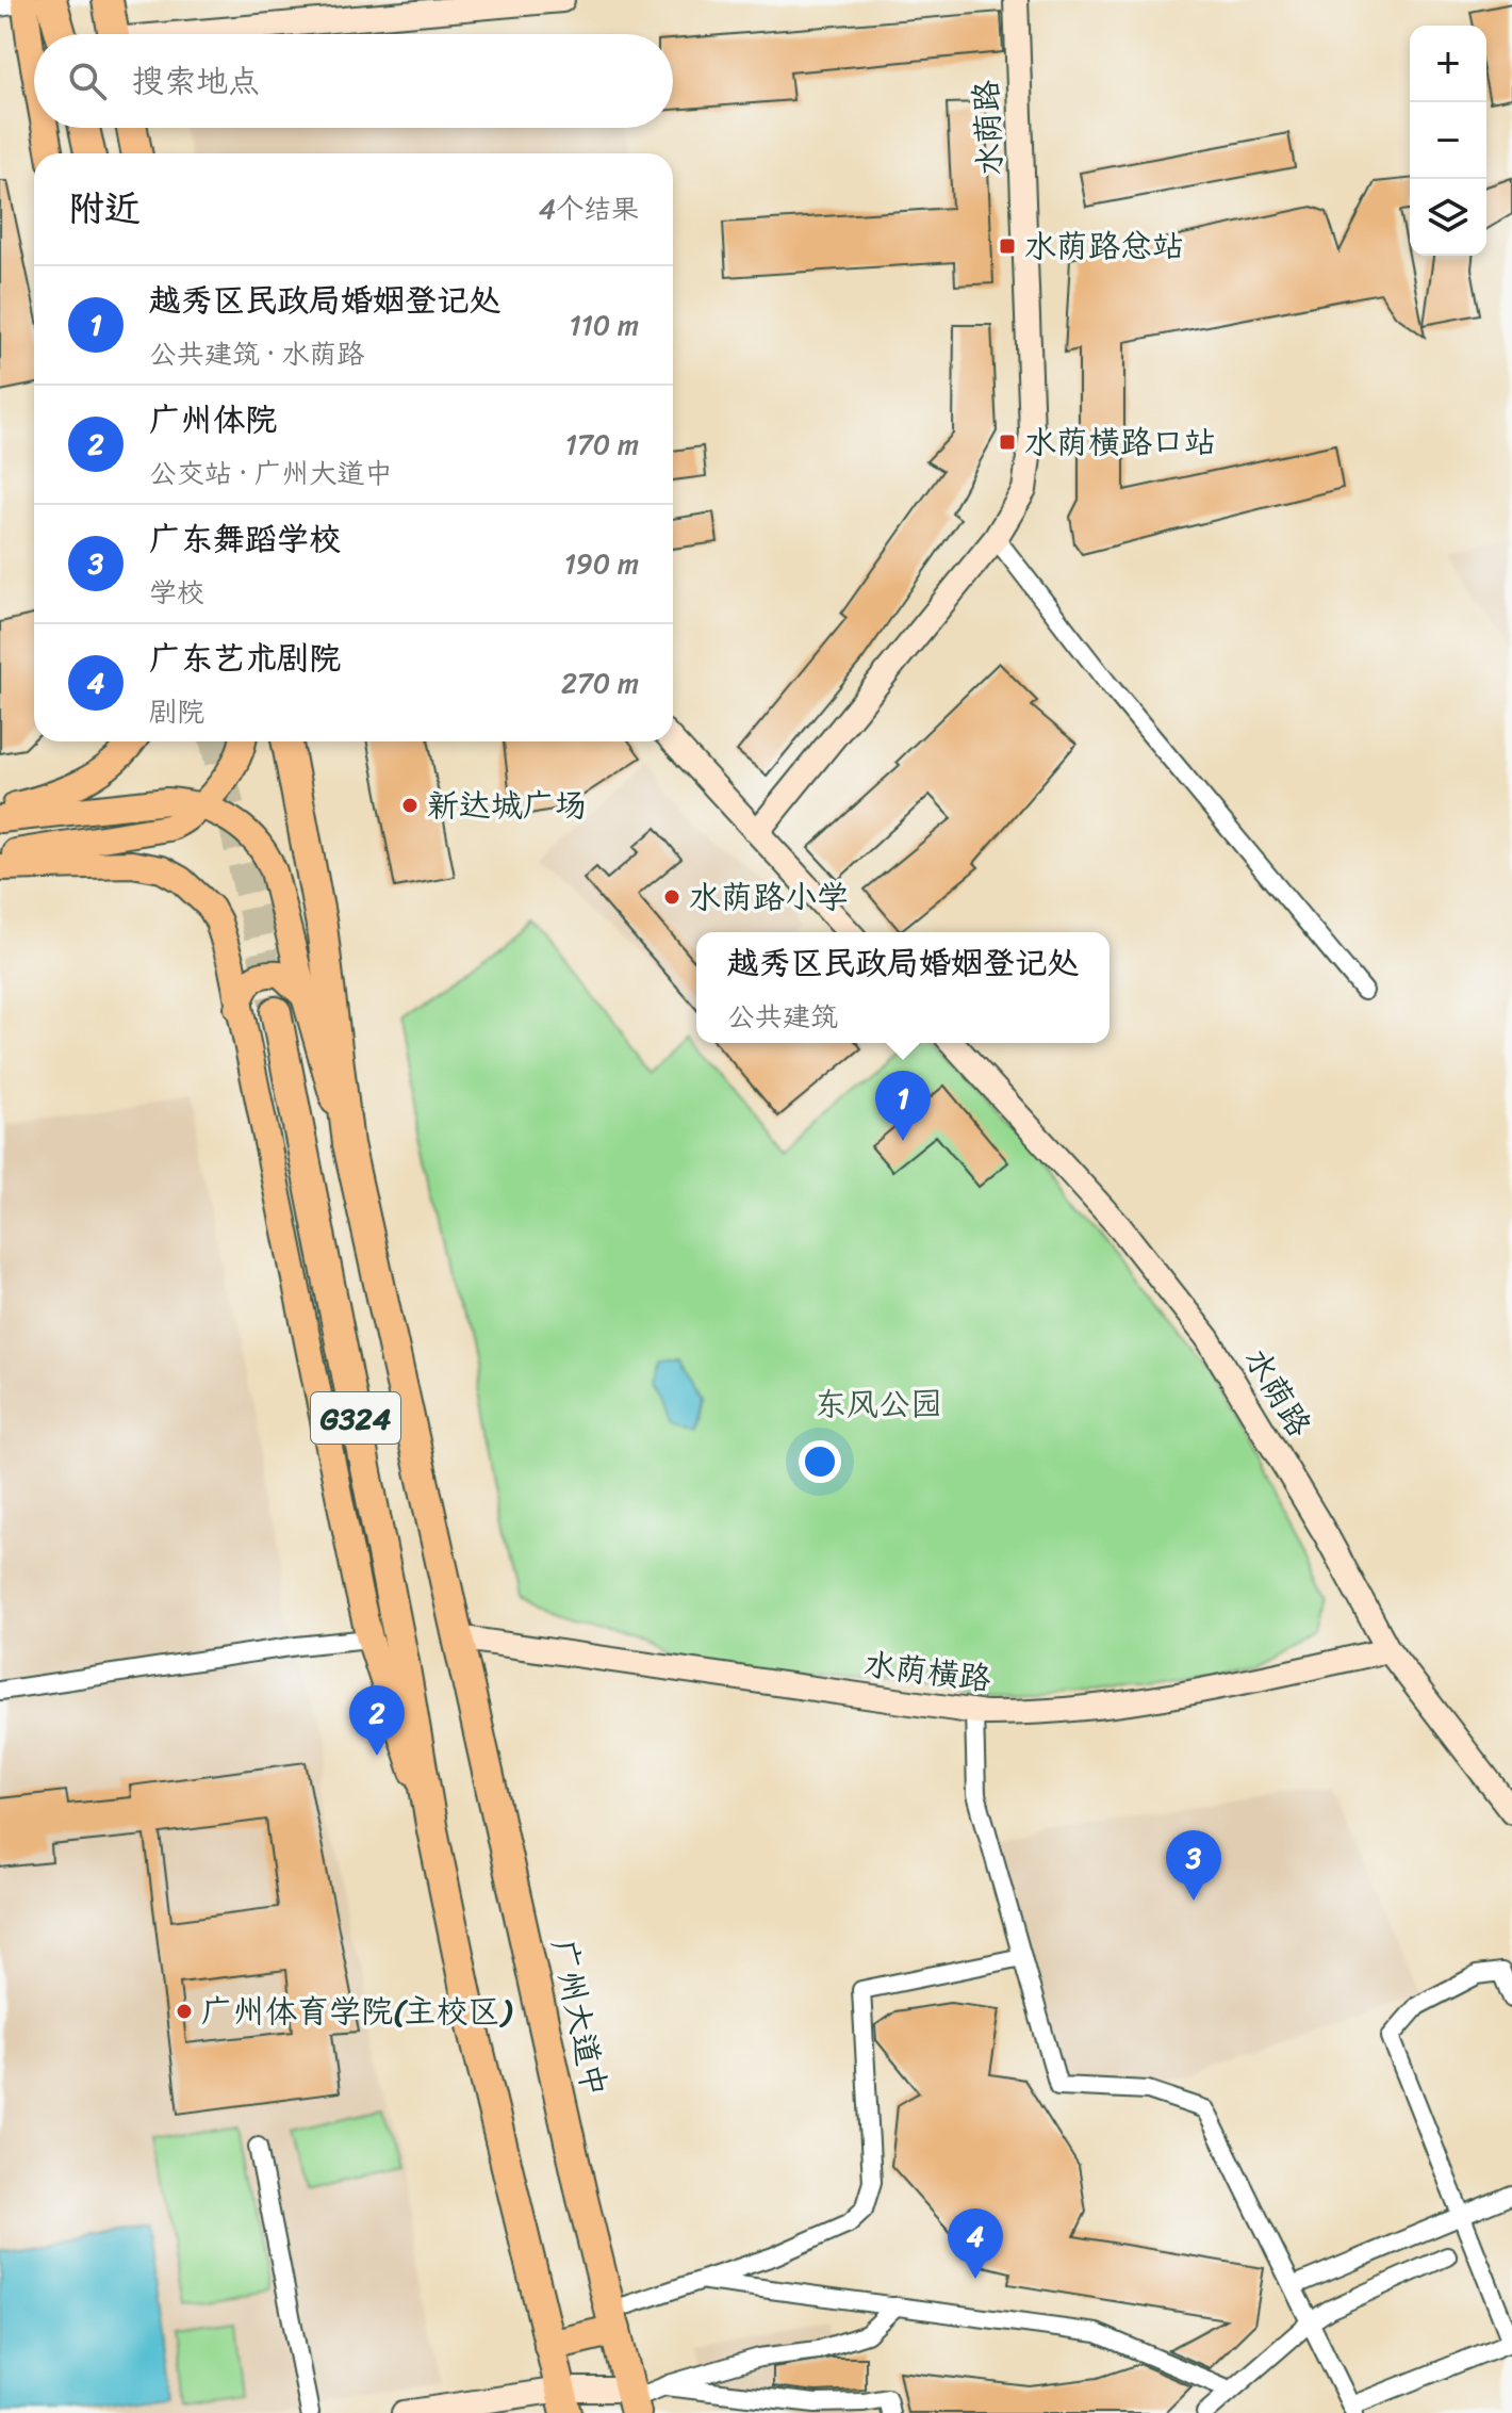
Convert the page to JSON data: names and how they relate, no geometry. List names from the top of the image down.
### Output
{
  "streets": {
    "highway": ["G324", "广州大道中"],
    "street": ["水荫路", "水荫横路"]
  },
  "crossings": [
    ["水荫路", "水荫横路"],
    ["G324", "水荫横路"],
    ["G324", "广州大道中"],
    ["水荫横路", "广州大道中"]
  ],
  "parks": ["东风公园"],
  "places": {
    "transit": ["水荫路总站", "水荫横路口站"],
    "other": ["新达城广场", "水荫路小学", "广州体育学院(主校区)"]
  },
  "page": {
    "map_buttons": ["+", "−"],
    "search": "搜索地点",
    "heading": ["附近", "4个结果"],
    "list": [
      {
        "mark": "1",
        "name": "越秀区民政局婚姻登记处",
        "note": "公共建筑 · 水荫路",
        "value": "110 m"
      },
      {
        "mark": "2",
        "name": "广州体院",
        "note": "公交站 · 广州大道中",
        "value": "170 m"
      },
      {
        "mark": "3",
        "name": "广东舞蹈学校",
        "note": "学校",
        "value": "190 m"
      },
      {
        "mark": "4",
        "name": "广东艺术剧院",
        "note": "剧院",
        "value": "270 m"
      }
    ],
    "popup": ["越秀区民政局婚姻登记处", "公共建筑"],
    "pins": [
      "1",
      "2",
      "3",
      "4"
    ]
  }
}
